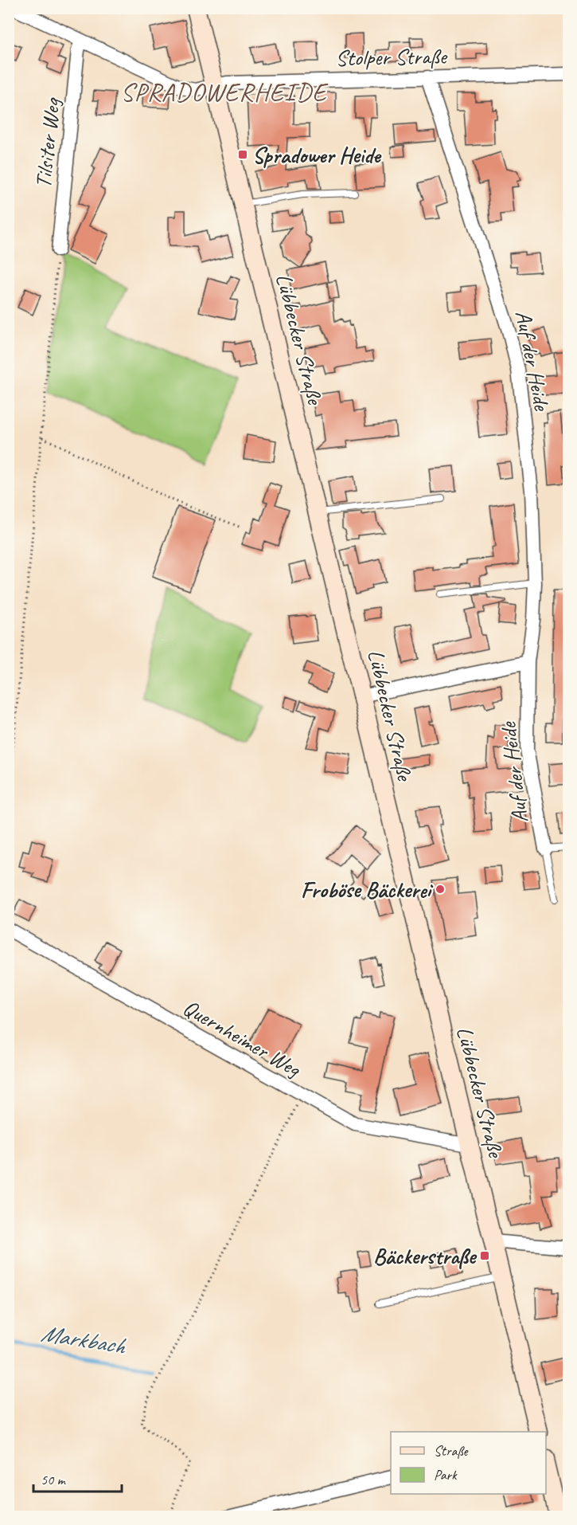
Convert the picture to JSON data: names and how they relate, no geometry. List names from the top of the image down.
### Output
{
  "streets": {
    "main road": ["Lübbecker Straße"],
    "street": [
      "Stolper Straße",
      "Tilsiter Weg",
      "Auf der Heide",
      "Quernheimer Weg"
    ]
  },
  "crossings": [
    ["Stolper Straße", "Tilsiter Weg"],
    ["Stolper Straße", "Lübbecker Straße"],
    ["Stolper Straße", "Auf der Heide"],
    ["Lübbecker Straße", "Quernheimer Weg"]
  ],
  "districts": ["SPRADOWERHEIDE"],
  "water": ["Markbach"],
  "places": {
    "transit": ["Spradower Heide", "Bäckerstraße"],
    "other": ["Froböse Bäckerei"]
  },
  "legend": ["Straße", "Park"],
  "scale_bar": "50 m"
}
